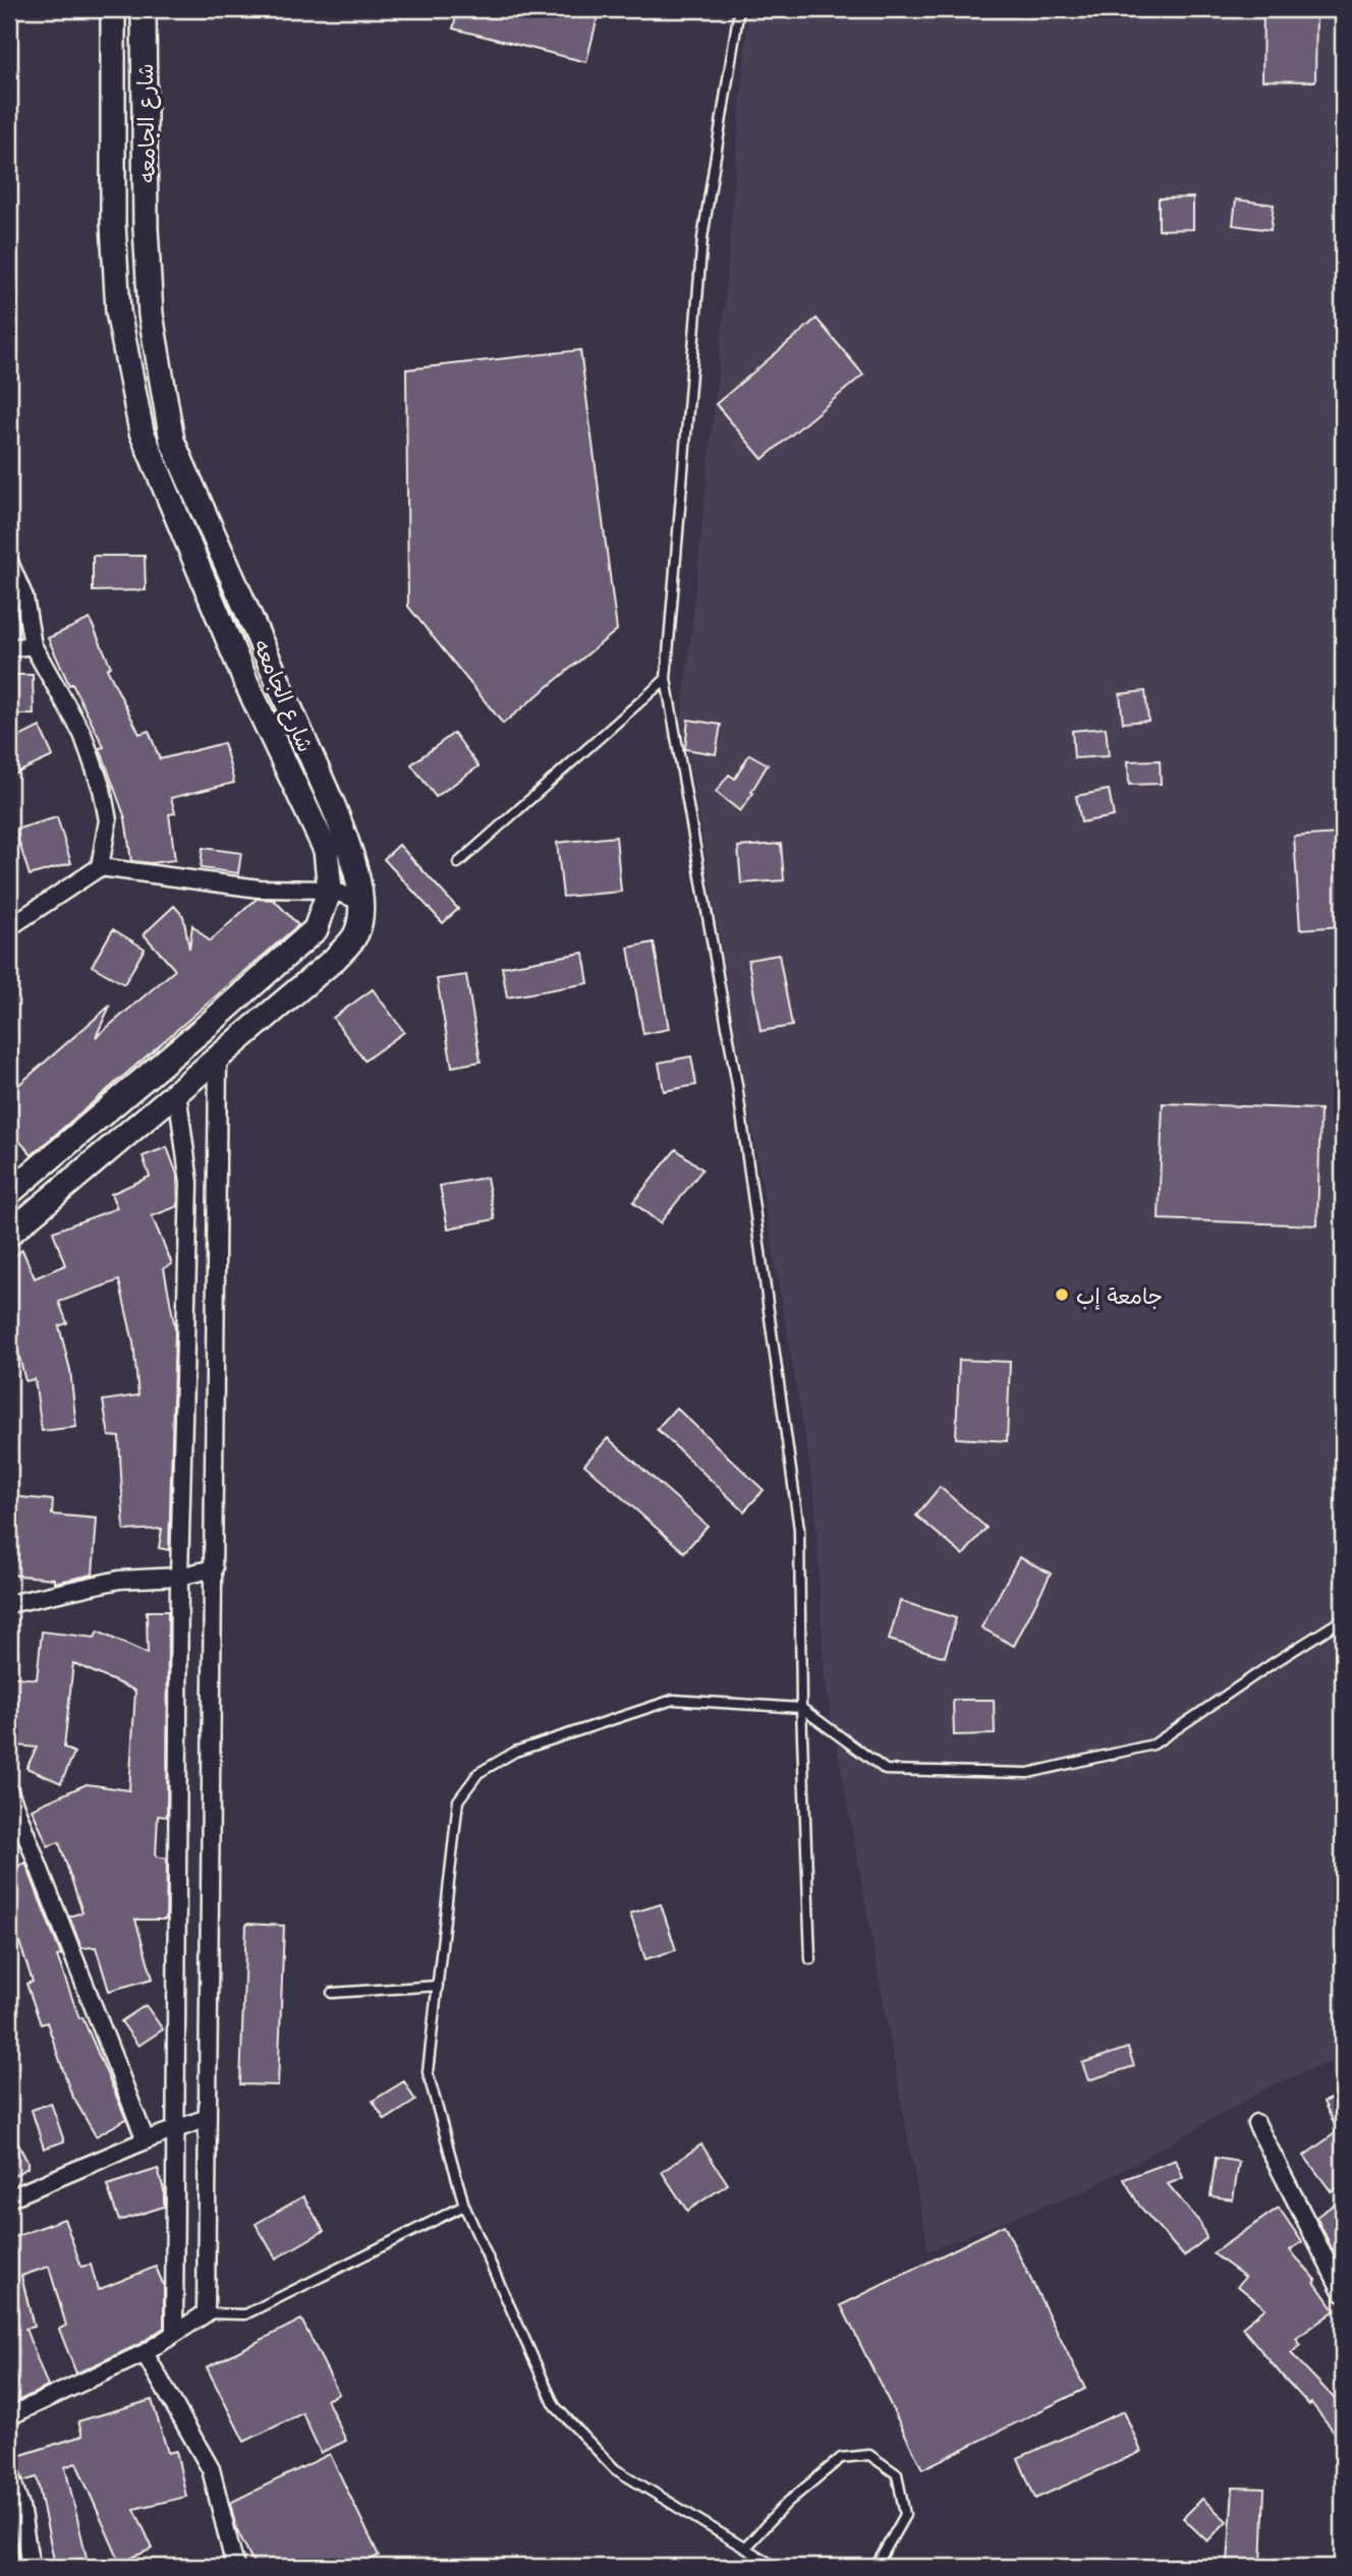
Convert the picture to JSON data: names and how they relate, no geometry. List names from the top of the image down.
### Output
{
  "streets": {
    "street": ["شارع الجامعه"]
  },
  "places": ["جامعة إب"]
}
